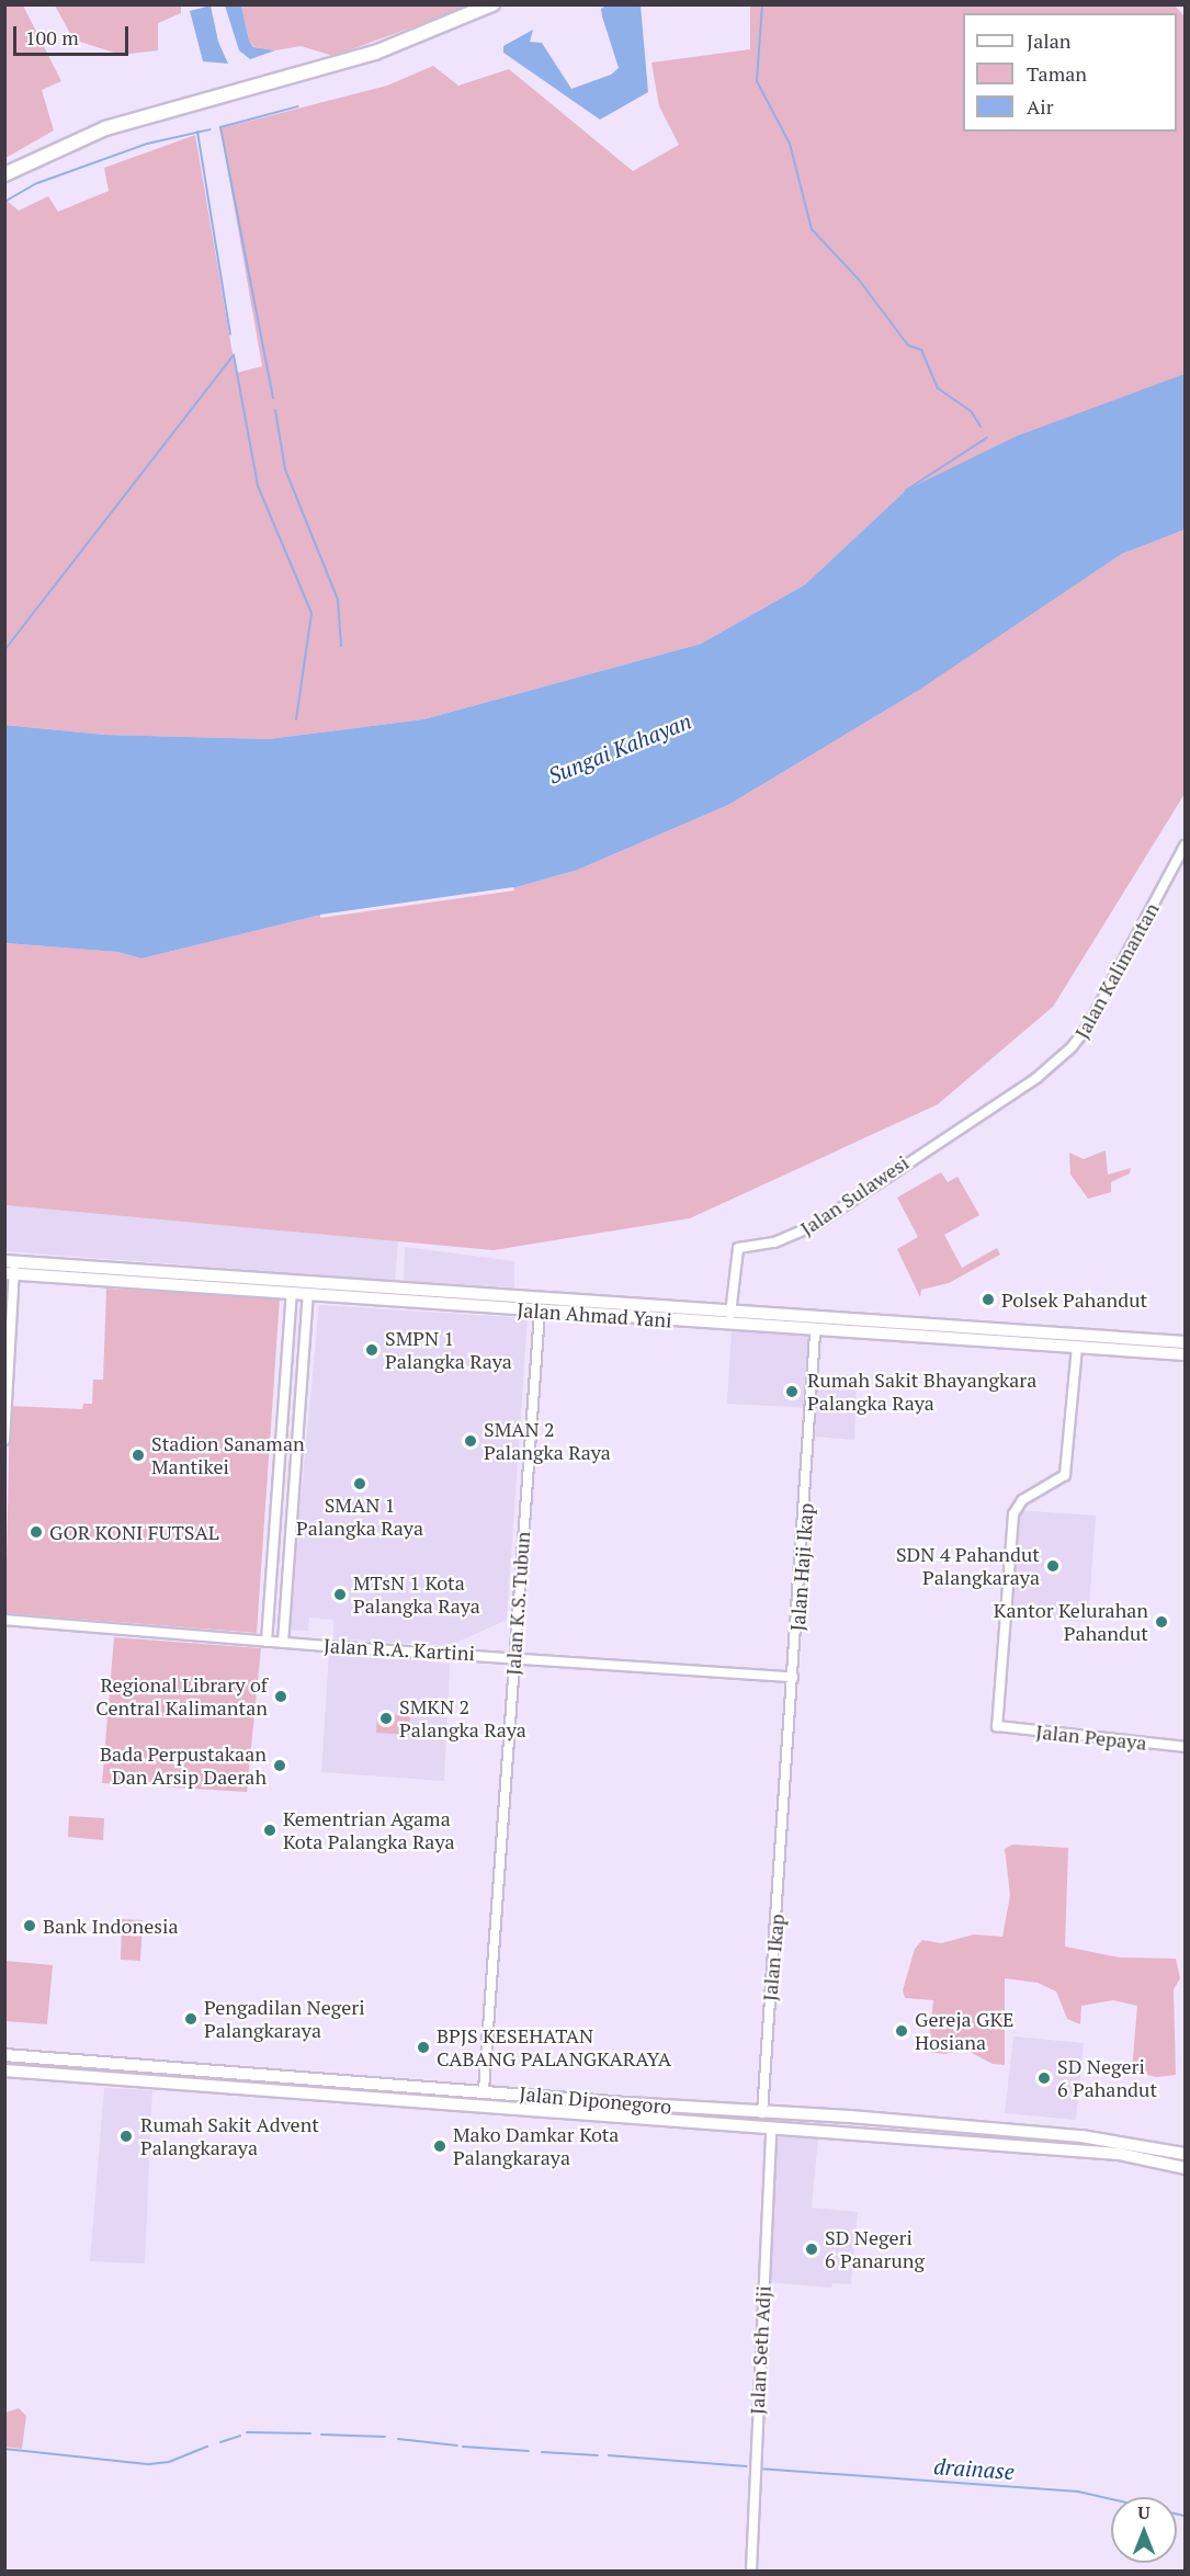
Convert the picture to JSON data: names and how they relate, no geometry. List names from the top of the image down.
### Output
{
  "streets": {
    "main road": ["Jalan Ahmad Yani", "Jalan Diponegoro"],
    "street": [
      "Jalan Kalimantan",
      "Jalan Sulawesi",
      "Jalan Haji Ikap",
      "Jalan K.S. Tubun",
      "Jalan R.A. Kartini",
      "Jalan Pepaya",
      "Jalan Ikap",
      "Jalan Seth Adji"
    ]
  },
  "crossings": [
    ["Jalan Kalimantan", "Jalan Sulawesi"],
    ["Jalan Sulawesi", "Jalan Ahmad Yani"],
    ["Jalan Ahmad Yani", "Jalan Haji Ikap"],
    ["Jalan Ahmad Yani", "Jalan K.S. Tubun"],
    ["Jalan Ahmad Yani", "Jalan Pepaya"],
    ["Jalan Haji Ikap", "Jalan R.A. Kartini"],
    ["Jalan Haji Ikap", "Jalan Ikap"],
    ["Jalan K.S. Tubun", "Jalan R.A. Kartini"],
    ["Jalan K.S. Tubun", "Jalan Diponegoro"],
    ["Jalan Ikap", "Jalan Diponegoro"],
    ["Jalan Diponegoro", "Jalan Seth Adji"]
  ],
  "water": ["Sungai Kahayan", "drainase"],
  "places": [
    "Polsek Pahandut",
    "SMPN 1 Palangka Raya",
    "Rumah Sakit Bhayangkara Palangka Raya",
    "SMAN 2 Palangka Raya",
    "Stadion Sanaman Mantikei",
    "SMAN 1 Palangka Raya",
    "GOR KONI FUTSAL",
    "SDN 4 Pahandut Palangkaraya",
    "MTsN 1 Kota Palangka Raya",
    "Kantor Kelurahan Pahandut",
    "Regional Library of Central Kalimantan",
    "SMKN 2 Palangka Raya",
    "Bada Perpustakaan Dan Arsip Daerah",
    "Kementrian Agama Kota Palangka Raya",
    "Bank Indonesia",
    "Pengadilan Negeri Palangkaraya",
    "Gereja GKE Hosiana",
    "BPJS KESEHATAN CABANG PALANGKARAYA",
    "SD Negeri 6 Pahandut",
    "Rumah Sakit Advent Palangkaraya",
    "Mako Damkar Kota Palangkaraya",
    "SD Negeri 6 Panarung"
  ],
  "legend": ["Jalan", "Taman", "Air"],
  "scale_bar": "100 m",
  "north": "top"
}
